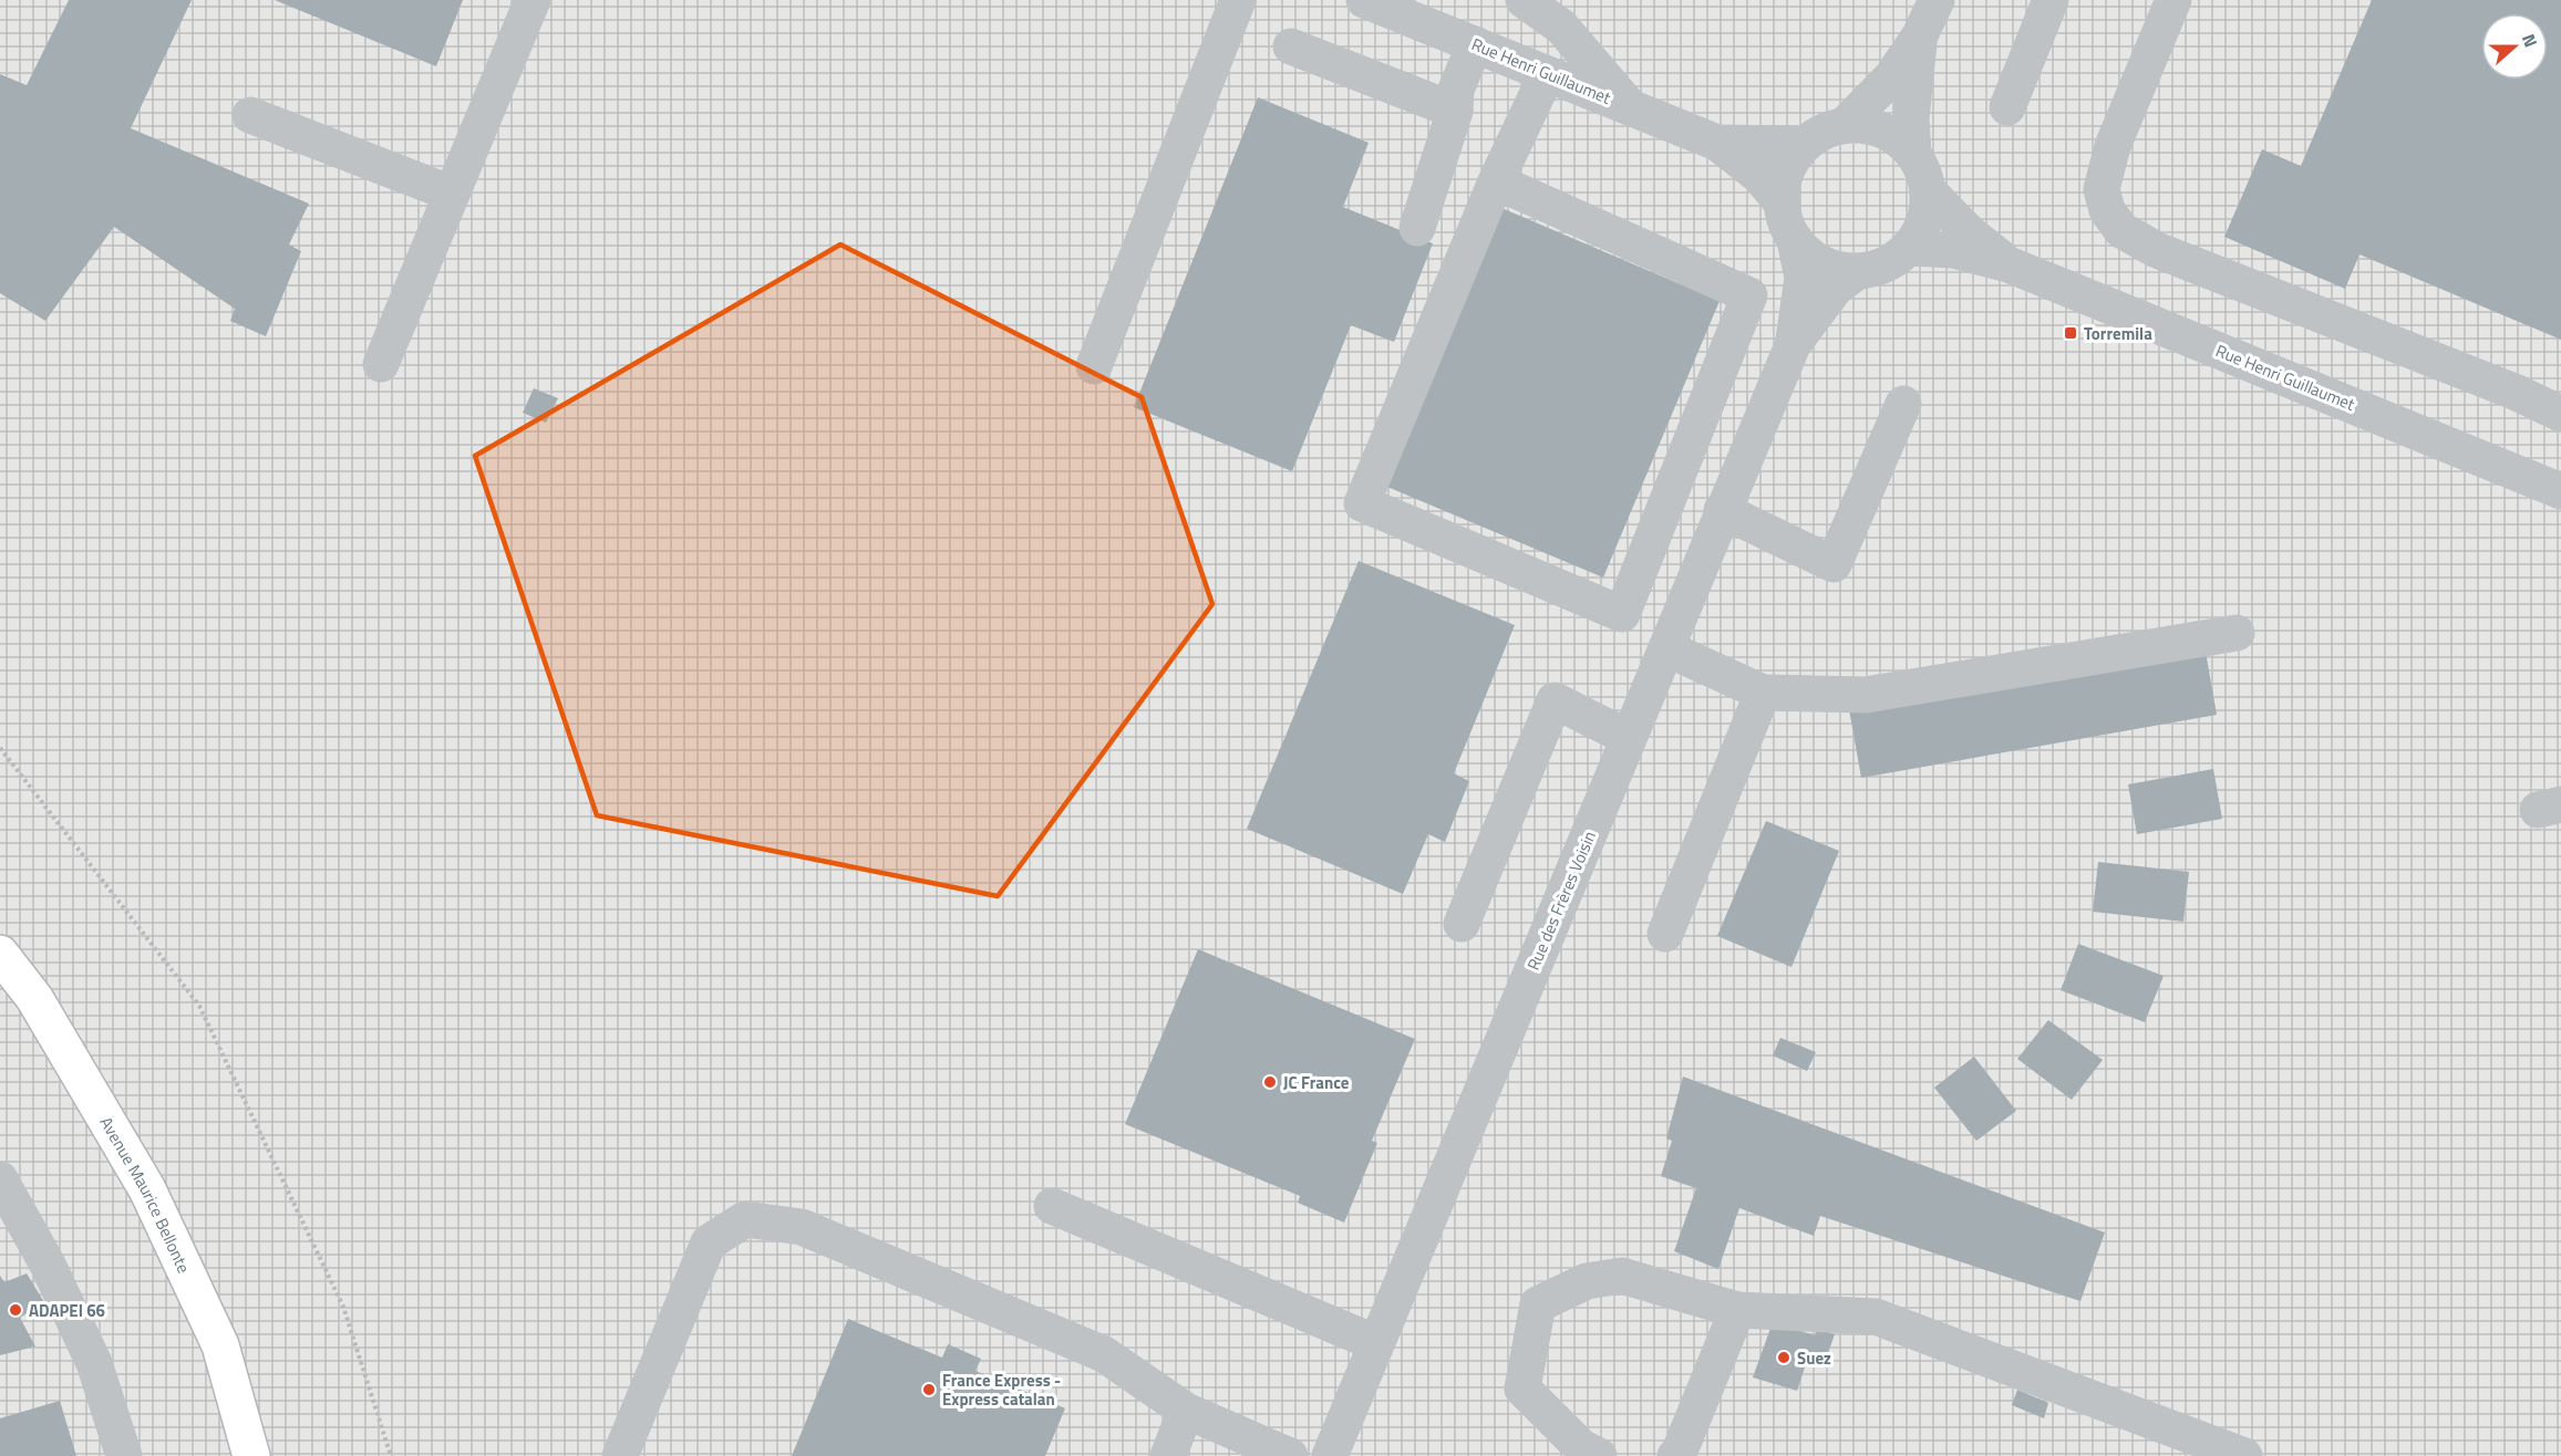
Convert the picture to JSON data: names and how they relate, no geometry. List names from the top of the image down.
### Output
{
  "streets": {
    "main road": ["Avenue Maurice Bellonte"],
    "street": ["Rue Henri Guillaumet", "Rue des Frères Voisin"]
  },
  "crossings": [
    ["Rue Henri Guillaumet", "Rue des Frères Voisin"]
  ],
  "places": {
    "transit": ["Torremila"],
    "other": [
      "JC France",
      "ADAPEI 66",
      "Suez",
      "France Express - Express catalan"
    ]
  },
  "north": "right"
}
